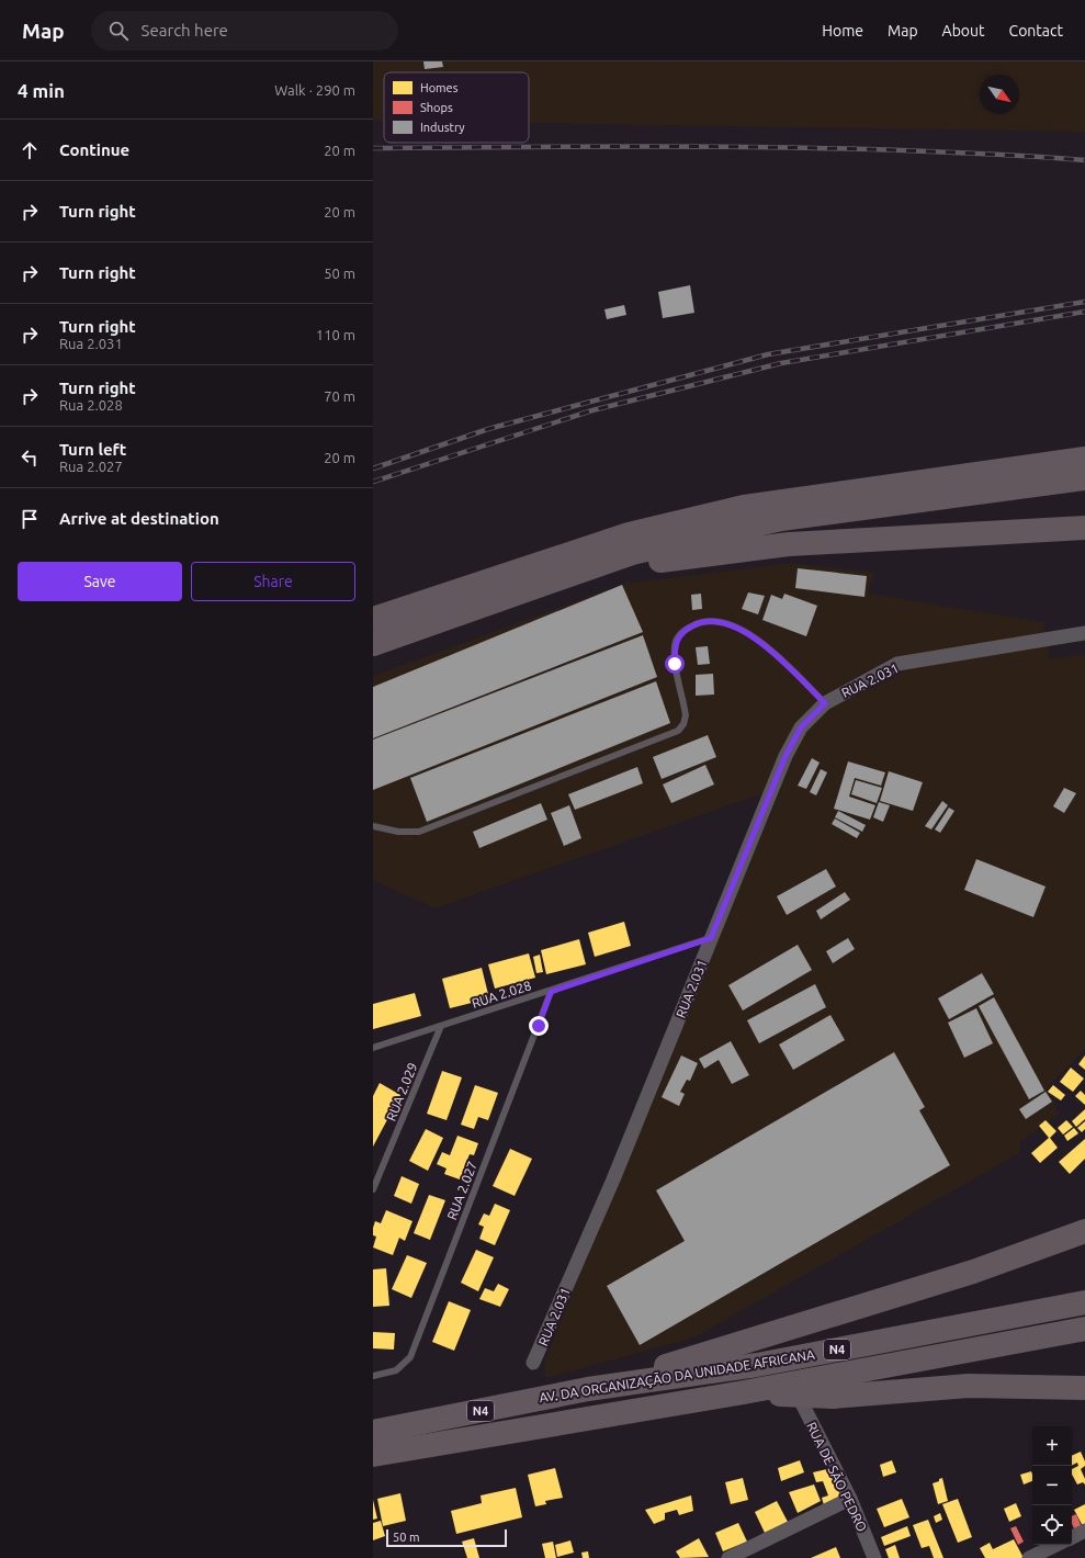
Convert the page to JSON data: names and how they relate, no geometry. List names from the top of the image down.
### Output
{
  "streets": {
    "highway": ["N4", "AV. DA ORGANIZAÇÃO DA UNIDADE AFRICANA"],
    "street": ["RUA 2.031", "RUA DE SÃO PEDRO"],
    "lane": ["RUA 2.028", "RUA 2.029", "RUA 2.027"]
  },
  "crossings": [
    ["RUA 2.031", "RUA 2.028"],
    ["RUA 2.028", "RUA 2.029"],
    ["RUA 2.028", "RUA 2.027"]
  ],
  "legend": ["Homes", "Shops", "Industry"],
  "scale_bar": "50 m",
  "north": "bottom right",
  "page": {
    "header": "Map",
    "search": "Search here",
    "nav": [
      "Home",
      "Map",
      "About",
      "Contact"
    ],
    "heading": ["4 min", "Walk · 290 m"],
    "list": [
      ["Continue", "20 m"],
      ["Turn right", "20 m"],
      ["Turn right", "50 m"],
      ["Turn right", "Rua 2.031", "110 m"],
      ["Turn right", "Rua 2.028", "70 m"],
      ["Turn left", "Rua 2.027", "20 m"],
      "Arrive at destination"
    ],
    "buttons": ["Save", "Share"],
    "map_buttons": ["+", "−"],
    "scale": "50 m"
  }
}
